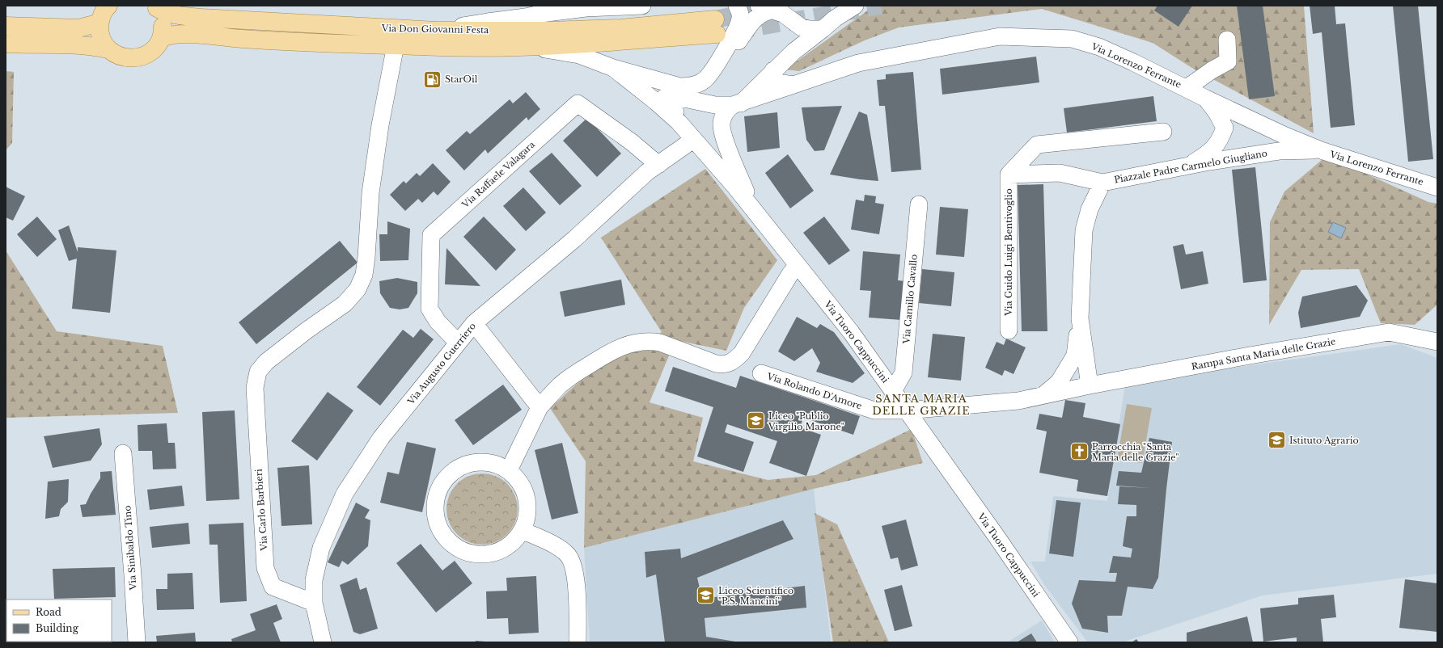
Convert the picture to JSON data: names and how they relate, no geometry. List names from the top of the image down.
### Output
{
  "streets": {
    "main road": ["Via Don Giovanni Festa"],
    "street": [
      "Via Lorenzo Ferrante",
      "Piazzale Padre Carmelo Giugliano",
      "Via Raffaele Valagara",
      "Via Guido Luigi Bentivoglio",
      "Via Camillo Cavallo",
      "Via Tuoro Cappuccini",
      "Rampa Santa Maria delle Grazie",
      "Via Augusto Guerriero",
      "Via Rolando D'Amore",
      "Via Carlo Barbieri",
      "Via Sinibaldo Tino"
    ]
  },
  "crossings": [
    ["Via Don Giovanni Festa", "Via Carlo Barbieri"],
    ["Via Lorenzo Ferrante", "Piazzale Padre Carmelo Giugliano"],
    ["Piazzale Padre Carmelo Giugliano", "Rampa Santa Maria delle Grazie"],
    ["Piazzale Padre Carmelo Giugliano", "Via Rolando D'Amore"],
    ["Via Raffaele Valagara", "Via Augusto Guerriero"],
    ["Via Camillo Cavallo", "Via Tuoro Cappuccini"],
    ["Via Tuoro Cappuccini", "Via Augusto Guerriero"],
    ["Via Tuoro Cappuccini", "Via Rolando D'Amore"],
    ["Rampa Santa Maria delle Grazie", "Via Rolando D'Amore"],
    ["Via Augusto Guerriero", "Via Carlo Barbieri"]
  ],
  "districts": ["SANTA MARIA DELLE GRAZIE"],
  "places": {
    "fuel station": ["StarOil"],
    "school or university": ["Liceo \"Publio Virgilio Marone\"", "Istituto Agrario", "Liceo Scientifico \"P.S. Mancini\""],
    "church": ["Parrocchia \"Santa Maria delle Grazie\""]
  },
  "legend": ["Road", "Building"]
}
